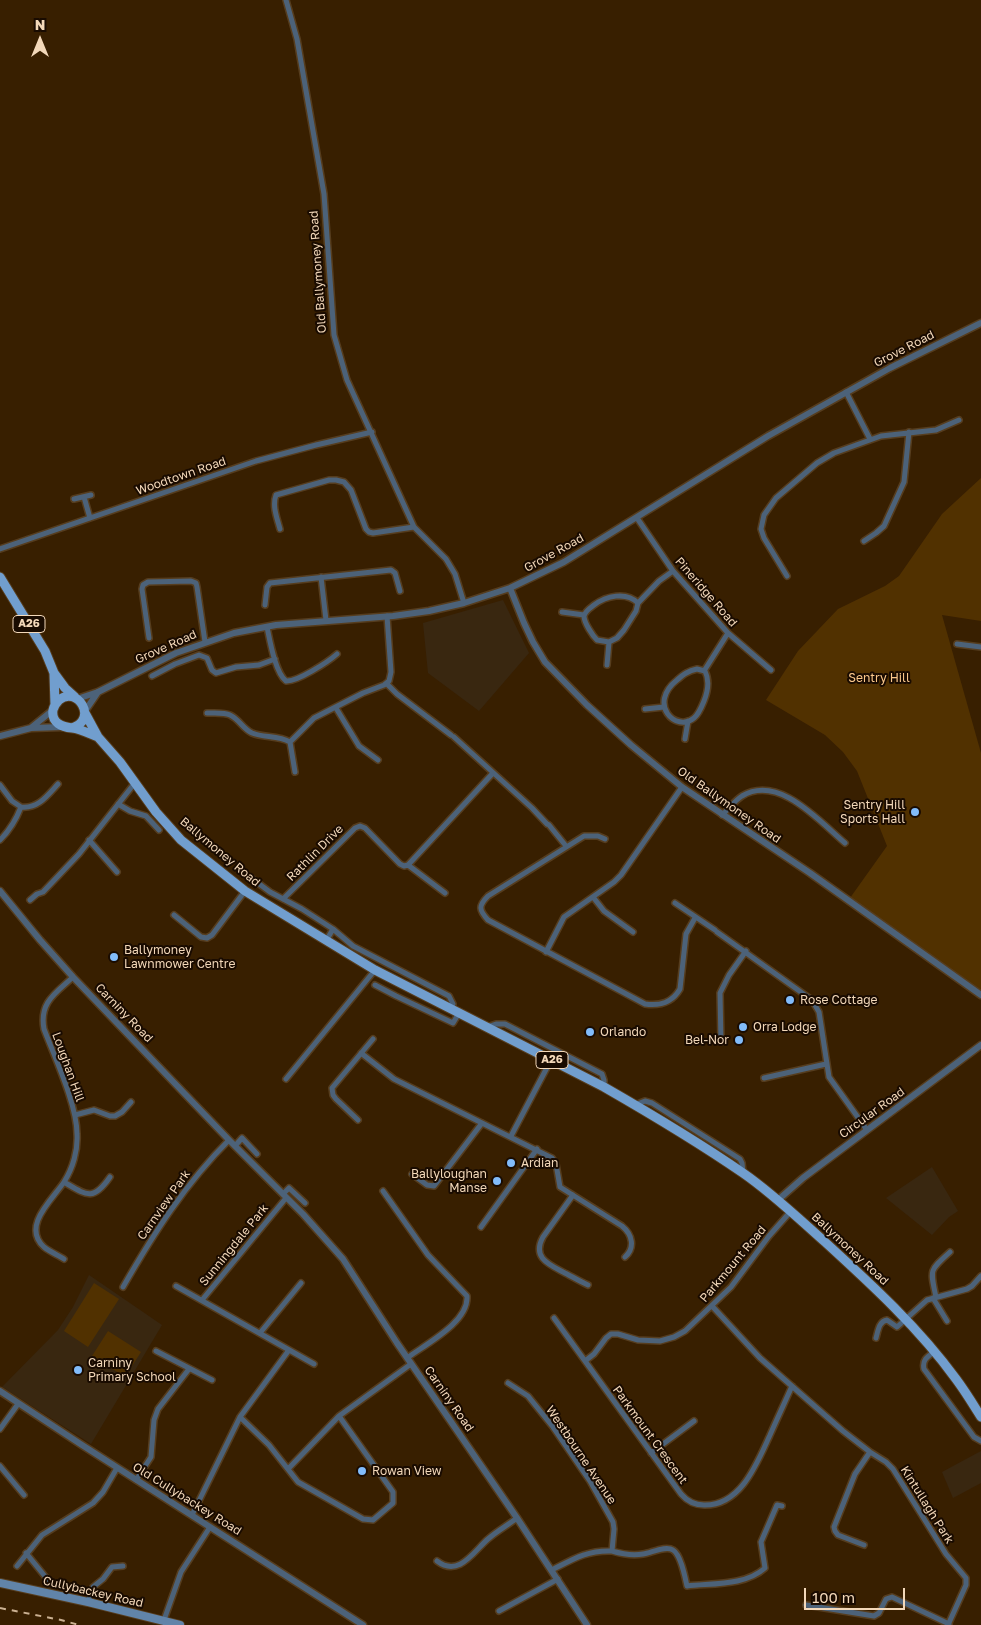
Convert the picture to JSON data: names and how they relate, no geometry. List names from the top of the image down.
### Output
{
  "streets": {
    "main road": ["A26", "Ballymoney Road", "Cullybackey Road"],
    "street": [
      "Old Ballymoney Road",
      "Grove Road",
      "Woodtown Road",
      "Pineridge Road",
      "Rathlin Drive",
      "Carniny Road",
      "Loughan Hill",
      "Circular Road",
      "Carnview Park",
      "Sunningdale Park",
      "Parkmount Road",
      "Parkmount Crescent",
      "Westbourne Avenue",
      "Old Cullybackey Road",
      "Kintullagh Park"
    ]
  },
  "crossings": [
    ["Old Ballymoney Road", "Grove Road"],
    ["Old Ballymoney Road", "Woodtown Road"],
    ["Grove Road", "Pineridge Road"],
    ["Grove Road", "A26"],
    ["Grove Road", "Ballymoney Road"],
    ["A26", "Ballymoney Road"],
    ["Ballymoney Road", "Rathlin Drive"],
    ["Ballymoney Road", "Circular Road"],
    ["Ballymoney Road", "Parkmount Road"],
    ["Carniny Road", "Loughan Hill"],
    ["Carniny Road", "Carnview Park"],
    ["Carniny Road", "Sunningdale Park"],
    ["Parkmount Road", "Parkmount Crescent"],
    ["Parkmount Crescent", "Kintullagh Park"]
  ],
  "parks": ["Sentry Hill"],
  "places": [
    "Sentry Hill Sports Hall",
    "Ballymoney Lawnmower Centre",
    "Rose Cottage",
    "Orra Lodge",
    "Orlando",
    "Bel-Nor",
    "Ardian",
    "Ballyloughan Manse",
    "Carniny Primary School",
    "Rowan View"
  ],
  "scale_bar": "100 m",
  "north": "top"
}
